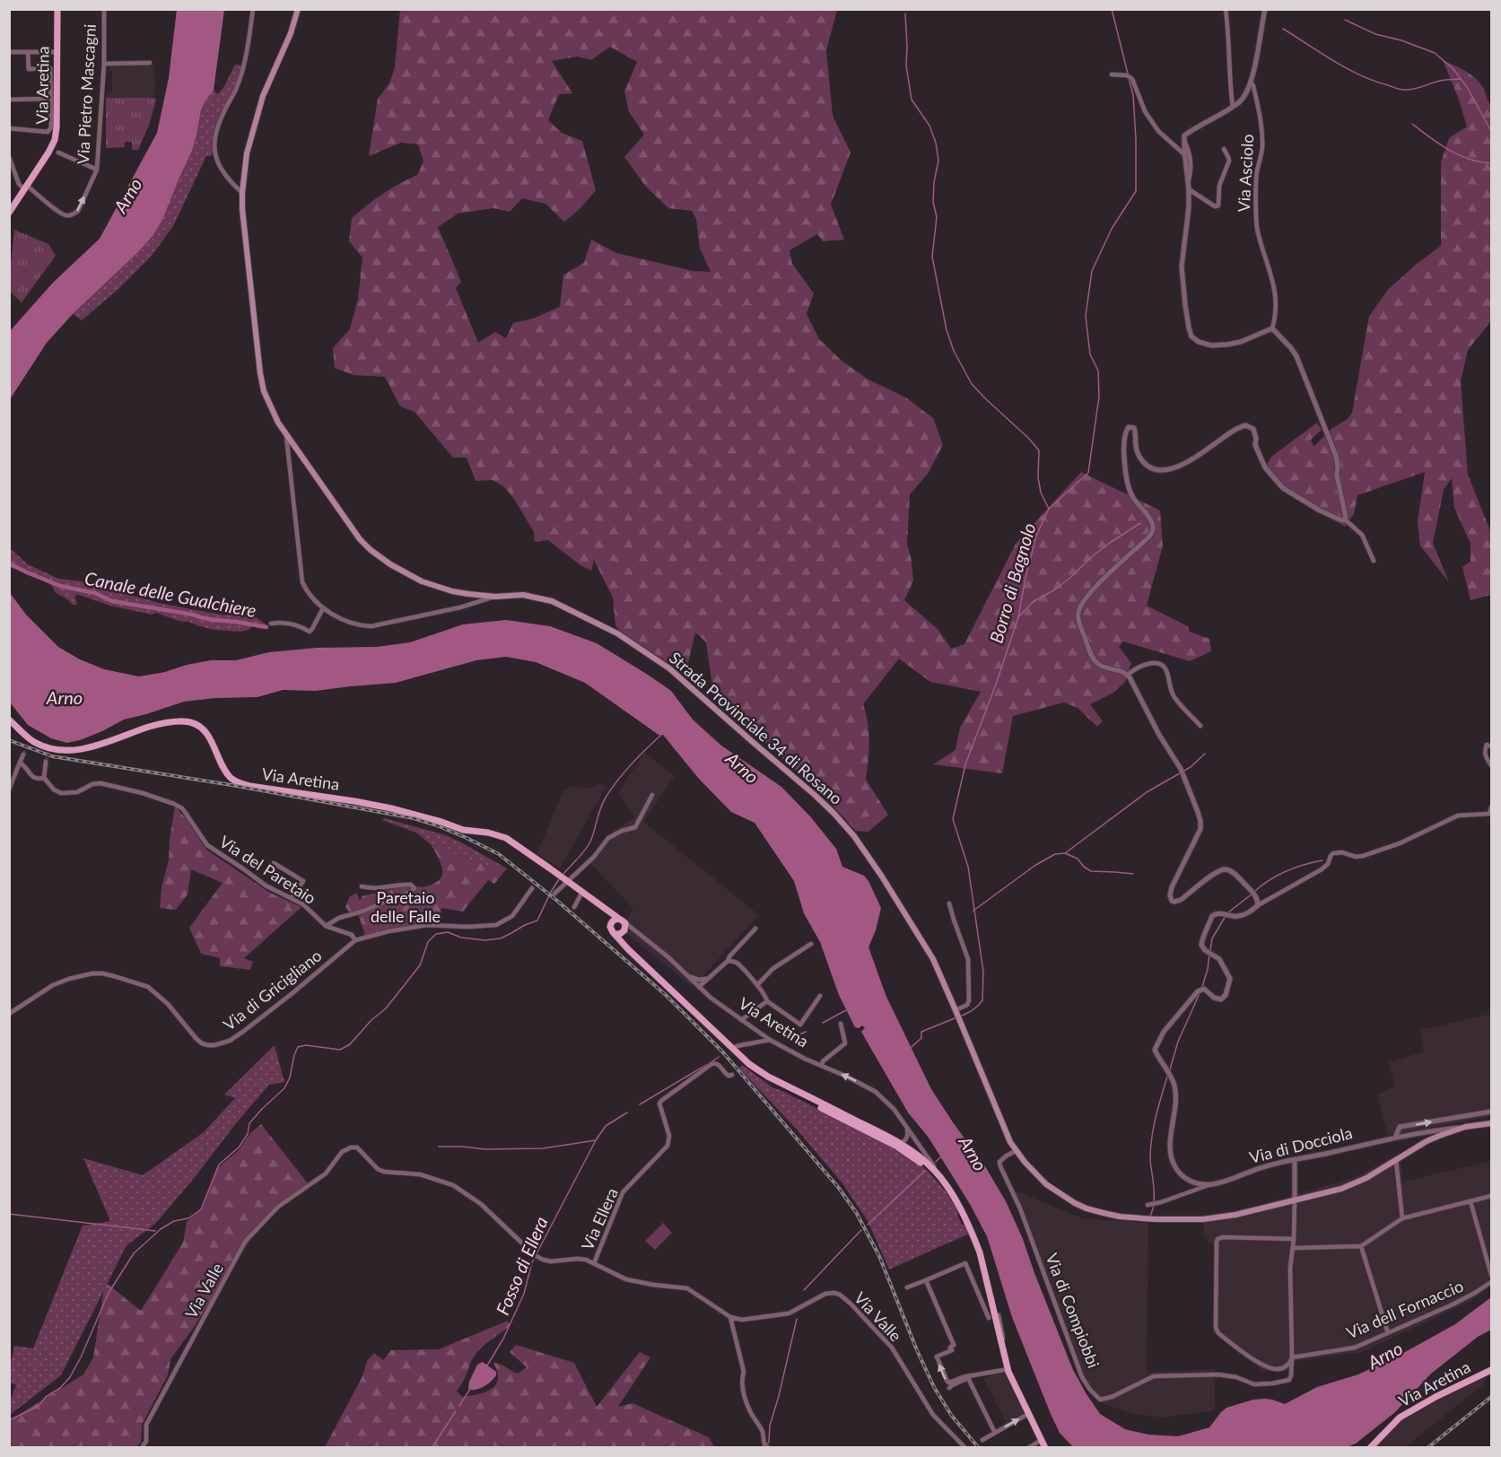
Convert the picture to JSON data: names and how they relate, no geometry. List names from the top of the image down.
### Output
{
  "streets": {
    "main road": ["Via Aretina", "Strada Provinciale 34 di Rosano"],
    "street": [
      "Via Pietro Mascagni",
      "Via Asciolo",
      "Via del Paretaio",
      "Via di Gricigliano",
      "Via di Docciola",
      "Via Ellera",
      "Via Valle",
      "Via dell Fornaccio",
      "Via di Compiobbi"
    ]
  },
  "crossings": [
    ["Via Aretina", "Via Pietro Mascagni"],
    ["Strada Provinciale 34 di Rosano", "Via di Docciola"],
    ["Strada Provinciale 34 di Rosano", "Via di Compiobbi"],
    ["Via del Paretaio", "Via di Gricigliano"],
    ["Via di Docciola", "Via di Compiobbi"],
    ["Via Ellera", "Via Valle"],
    ["Via dell Fornaccio", "Via di Compiobbi"]
  ],
  "water": [
    "Arno",
    "Borro di Bagnolo",
    "Canale delle Gualchiere",
    "Fosso di Ellera"
  ],
  "parks": ["Paretaio delle Falle"]
}
